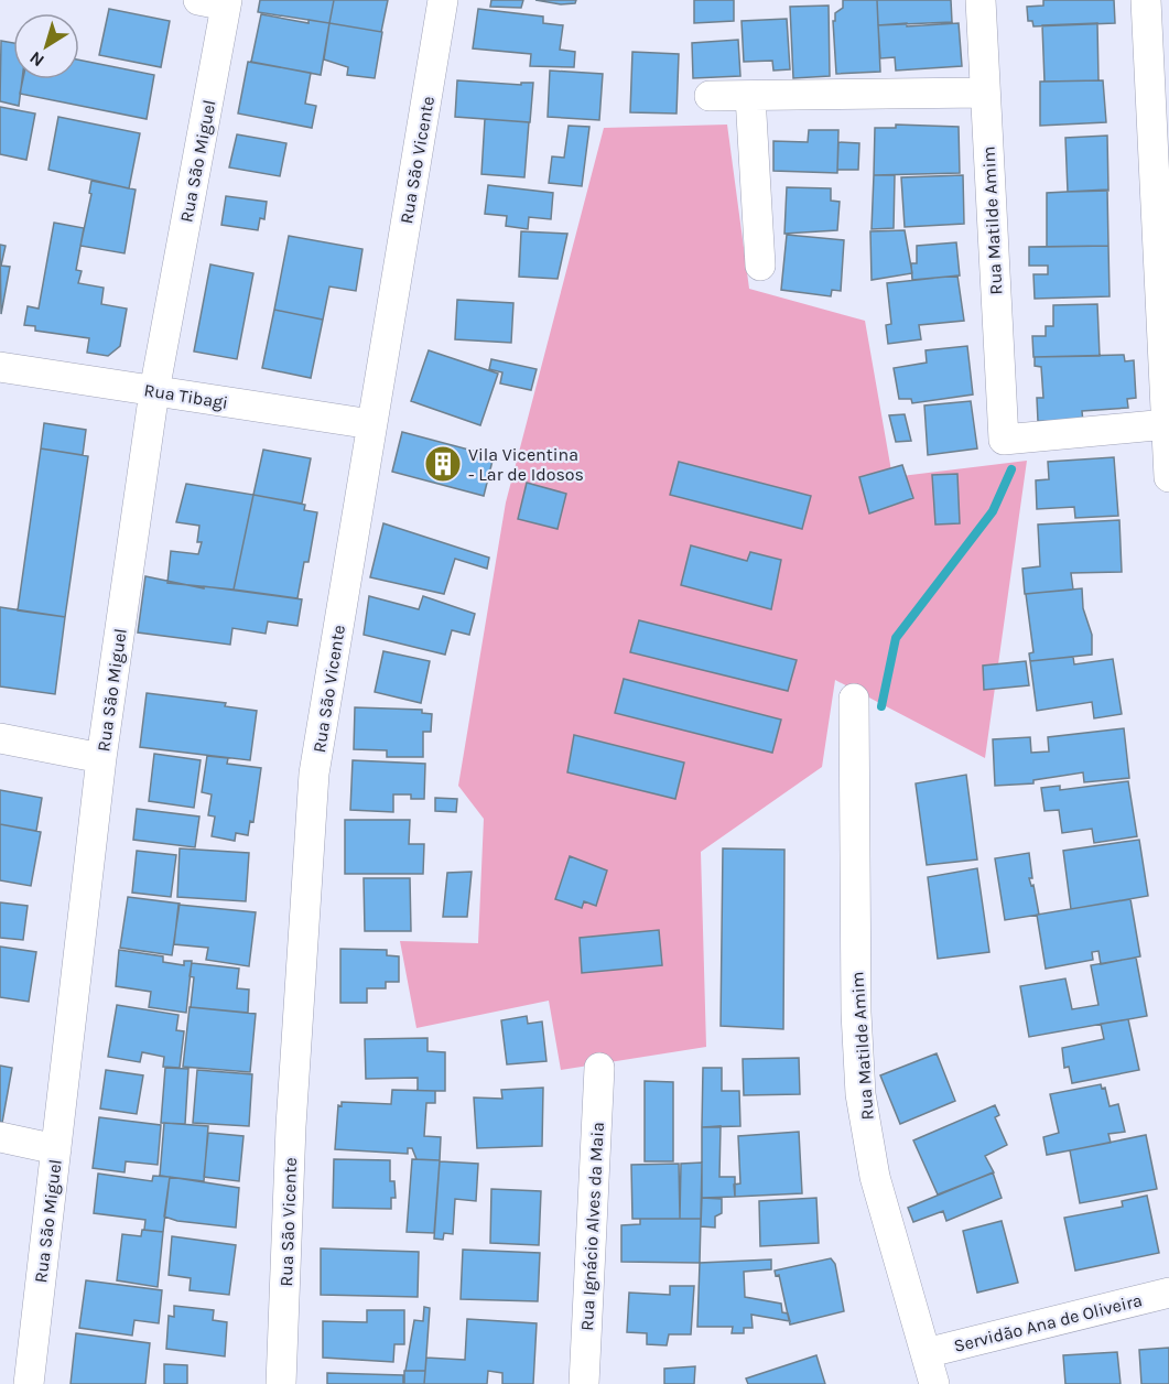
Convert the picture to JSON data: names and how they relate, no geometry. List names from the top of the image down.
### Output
{
  "streets": {
    "street": [
      "Rua São Vicente",
      "Rua São Miguel",
      "Rua Matilde Amim",
      "Rua Tibagi",
      "Rua Ignácio Alves da Maia",
      "Servidão Ana de Oliveira"
    ]
  },
  "crossings": [
    ["Rua São Vicente", "Rua Tibagi"],
    ["Rua São Miguel", "Rua Tibagi"],
    ["Rua Matilde Amim", "Servidão Ana de Oliveira"]
  ],
  "places": {
    "building": ["Vila Vicentina - Lar de Idosos"]
  },
  "north": "bottom left"
}
